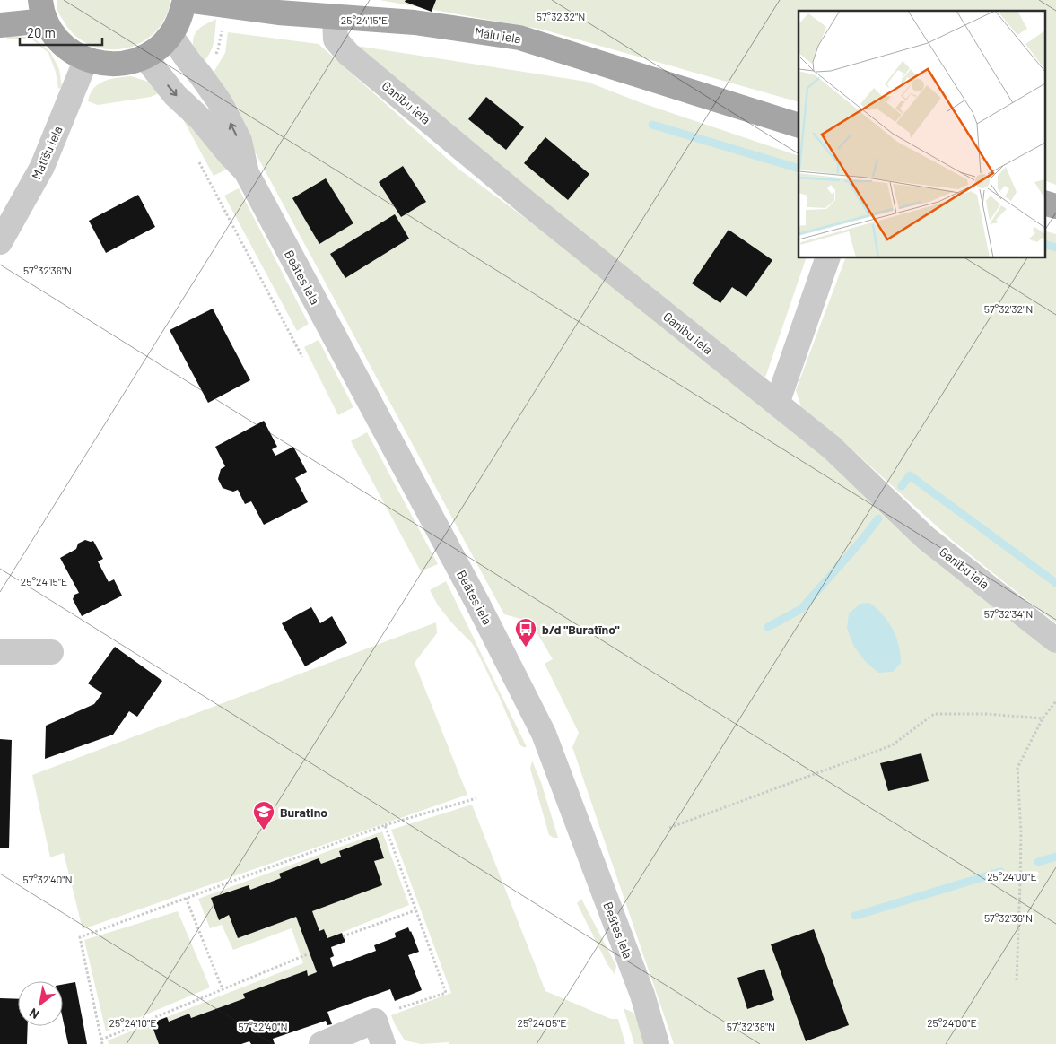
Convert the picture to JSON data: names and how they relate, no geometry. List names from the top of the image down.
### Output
{
  "streets": {
    "main road": ["Mālu iela"],
    "street": ["Ganību iela", "Matīšu iela", "Beātes iela"]
  },
  "crossings": [
    ["Mālu iela", "Ganību iela"]
  ],
  "places": {
    "bus stop": ["b/d \"Buratīno\""],
    "school or university": ["Buratino"]
  },
  "scale_bar": "20 m",
  "north": "bottom left",
  "coordinates": [
    "57°32'32\"N",
    "25°24'15\"E",
    "57°32'36\"N",
    "57°32'34\"N",
    "25°24'00\"E",
    "57°32'40\"N",
    "25°24'10\"E",
    "25°24'05\"E",
    "57°32'38\"N"
  ]
}
